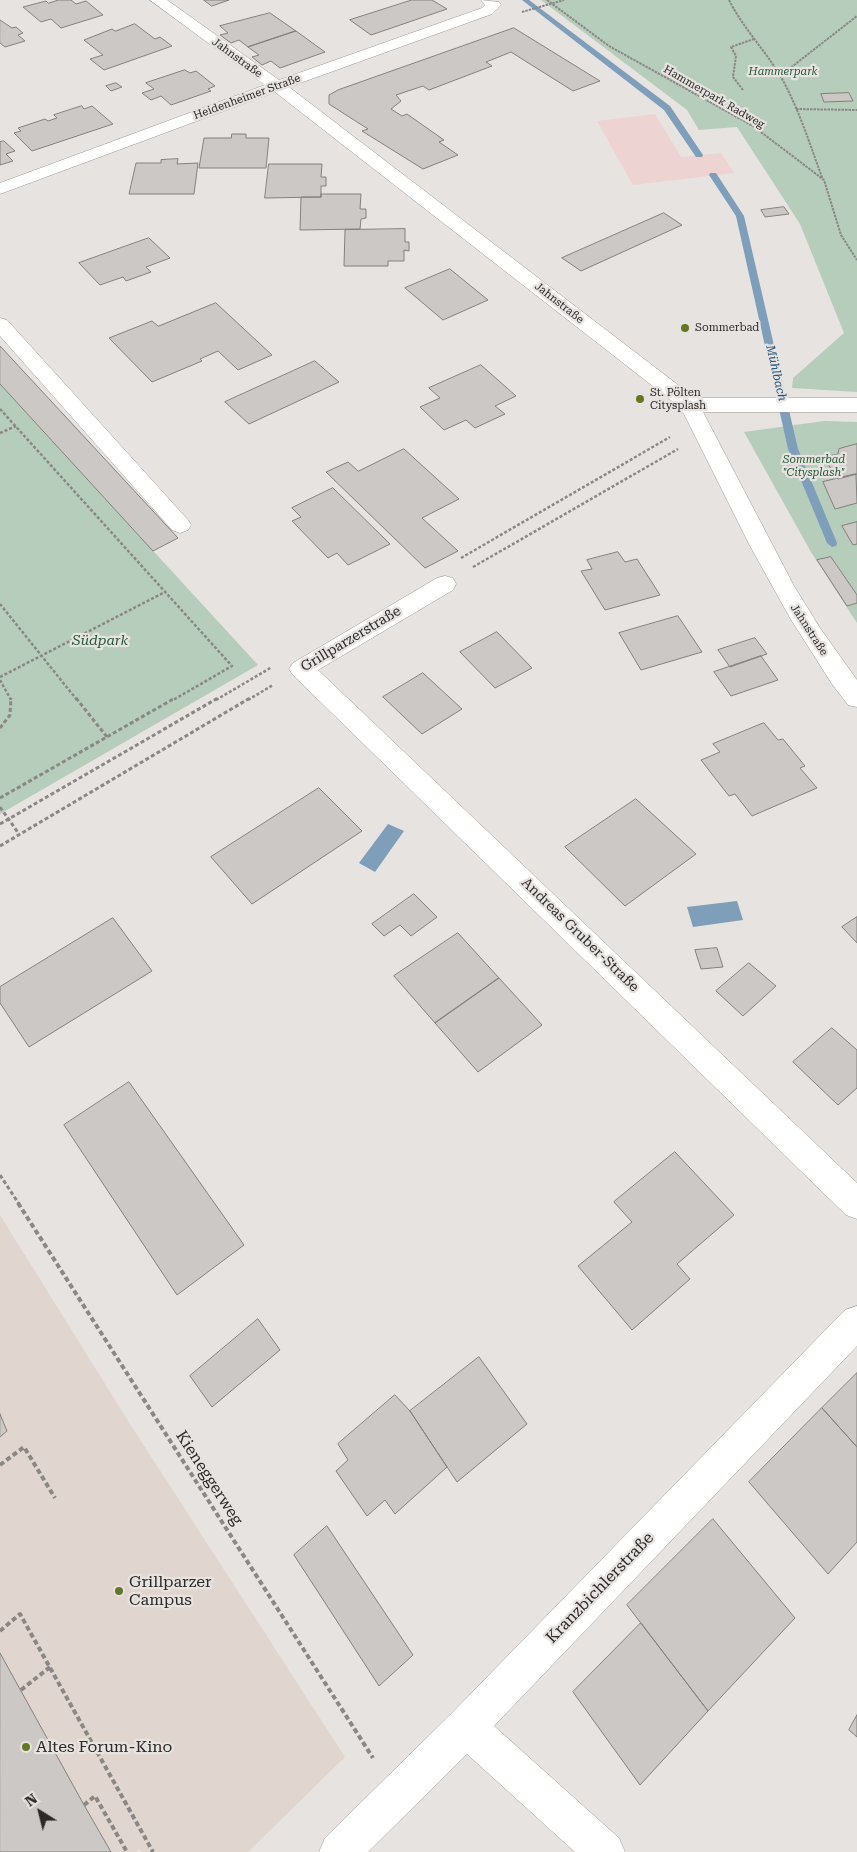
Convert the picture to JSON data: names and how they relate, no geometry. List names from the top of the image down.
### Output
{
  "streets": {
    "street": [
      "Jahnstraße",
      "Heidenheimer Straße",
      "Grillparzerstraße",
      "Andreas Gruber-Straße",
      "Kranzbichlerstraße"
    ],
    "path": ["Hammerpark Radweg", "Kieneggerweg"]
  },
  "crossings": [
    ["Jahnstraße", "Heidenheimer Straße"],
    ["Grillparzerstraße", "Andreas Gruber-Straße"],
    ["Kieneggerweg", "Kranzbichlerstraße"]
  ],
  "water": ["Mühlbach"],
  "parks": ["Hammerpark", "Sommerbad \"Citysplash\"", "Südpark"],
  "places": [
    "Sommerbad",
    "St. Pölten Citysplash",
    "Grillparzer Campus",
    "Altes Forum-Kino"
  ],
  "north": "top left"
}
